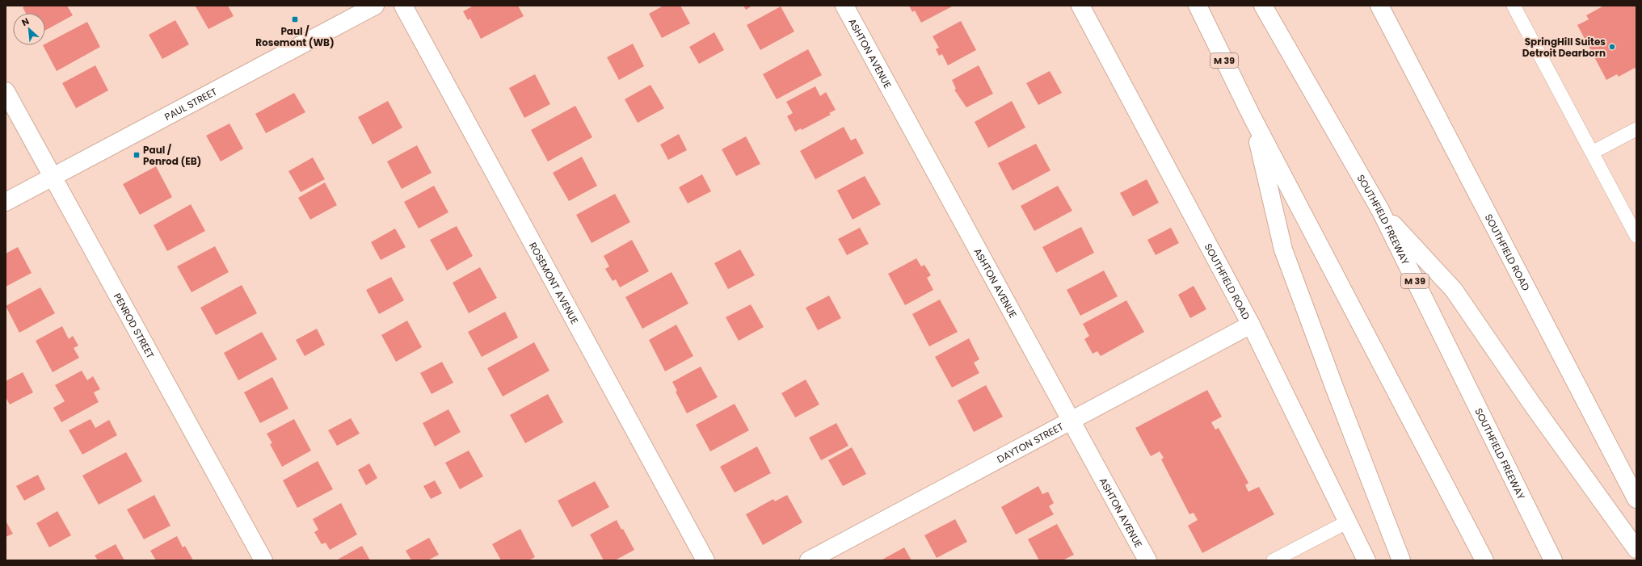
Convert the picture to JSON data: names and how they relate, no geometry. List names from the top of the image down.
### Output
{
  "streets": {
    "main road": [
      "ASHTON AVENUE",
      "M 39",
      "PAUL STREET",
      "SOUTHFIELD FREEWAY",
      "SOUTHFIELD ROAD",
      "ROSEMONT AVENUE",
      "PENROD STREET",
      "DAYTON STREET"
    ]
  },
  "crossings": [
    ["ASHTON AVENUE", "DAYTON STREET"],
    ["PAUL STREET", "PENROD STREET"],
    ["SOUTHFIELD ROAD", "DAYTON STREET"]
  ],
  "places": {
    "transit": ["Paul / Rosemont (WB)", "Paul / Penrod (EB)"],
    "other": ["SpringHill Suites Detroit Dearborn"]
  },
  "north": "top left"
}
